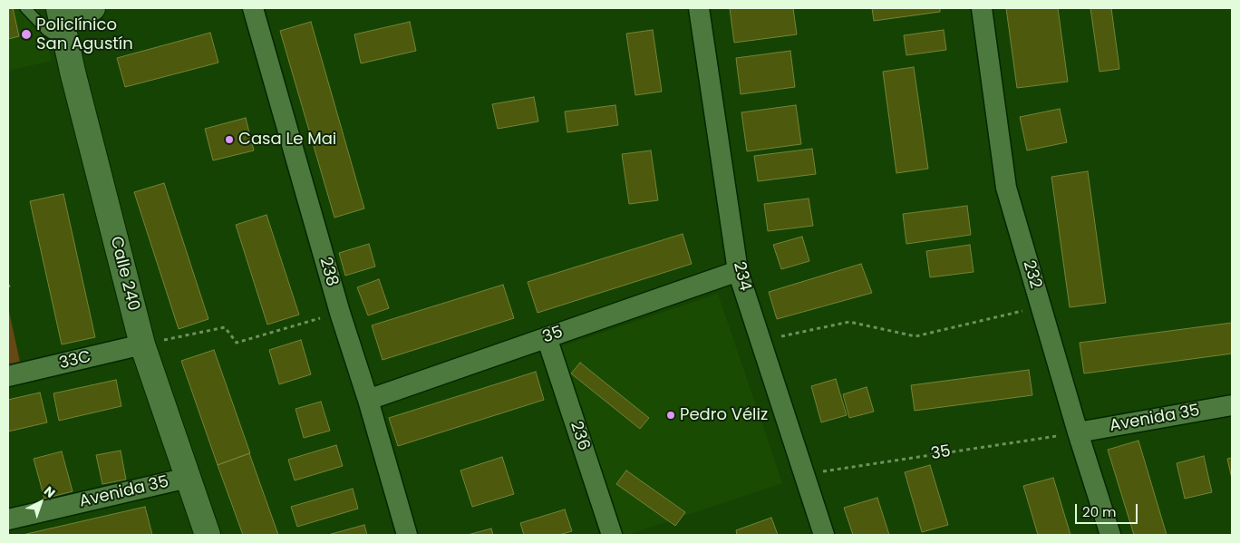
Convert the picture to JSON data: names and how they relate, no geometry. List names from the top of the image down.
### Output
{
  "streets": {
    "street": [
      "238",
      "Calle 240",
      "232",
      "234",
      "35",
      "33C",
      "Avenida 35",
      "236"
    ]
  },
  "crossings": [
    ["238", "35"],
    ["Calle 240", "33C"],
    ["Calle 240", "Avenida 35"],
    ["232", "35"],
    ["232", "Avenida 35"],
    ["234", "35"],
    ["35", "Avenida 35"],
    ["35", "236"]
  ],
  "places": ["Policlínico San Agustín", "Casa Le Mai", "Pedro Véliz"],
  "scale_bar": "20 m",
  "north": "top right"
}
